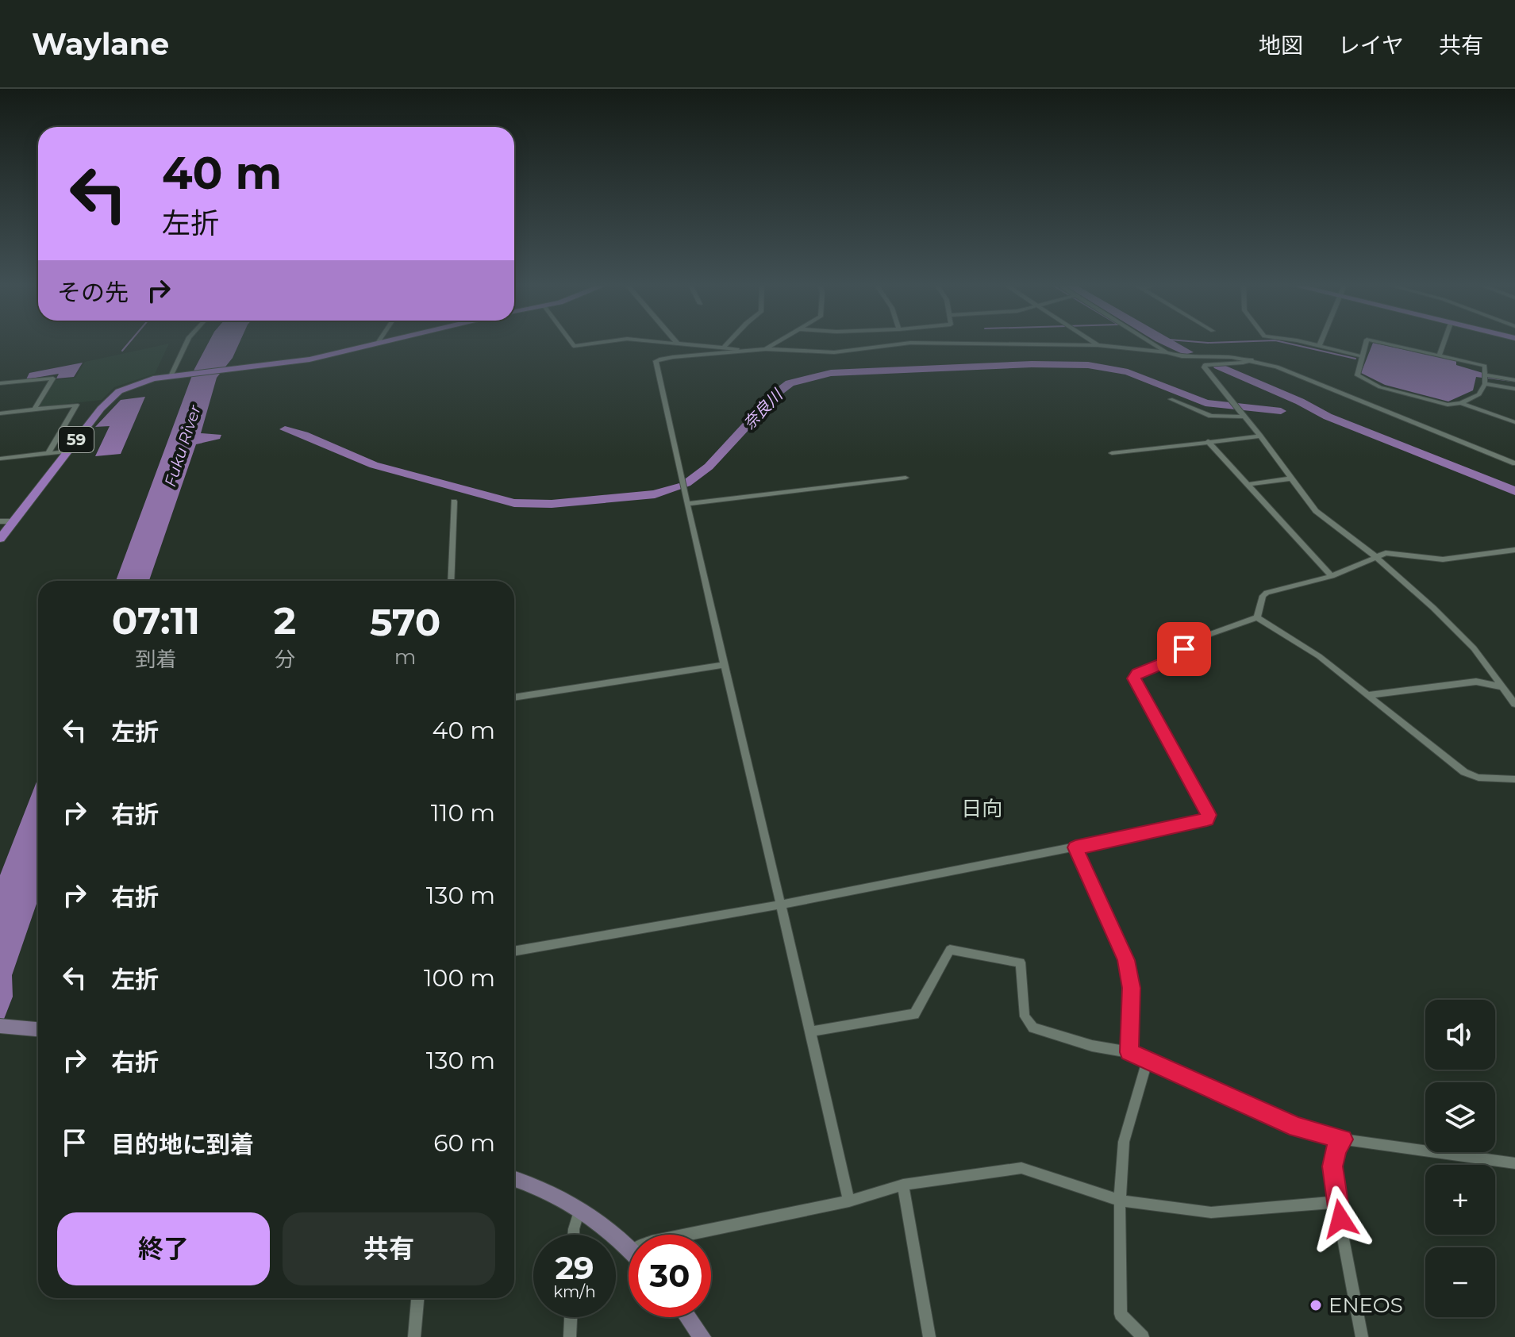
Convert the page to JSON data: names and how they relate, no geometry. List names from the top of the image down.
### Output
{
  "streets": {
    "main road": ["59"]
  },
  "districts": ["日向"],
  "water": ["奈良川", "Fuku River"],
  "places": ["ENEOS"],
  "page": {
    "header": "Waylane",
    "nav": ["地図", "レイヤ", "共有"],
    "turn": ["40 m", "左折"],
    "then": "その先",
    "eta": [
      "07:11",
      "到着",
      "2",
      "分",
      "570",
      "m"
    ],
    "list": [
      {
        "name": "左折",
        "value": "40 m"
      },
      {
        "name": "右折",
        "value": "110 m"
      },
      {
        "name": "右折",
        "value": "130 m"
      },
      {
        "name": "左折",
        "value": "100 m"
      },
      {
        "name": "右折",
        "value": "130 m"
      },
      {
        "name": "目的地に到着",
        "value": "60 m"
      }
    ],
    "map_buttons": ["+", "−"],
    "buttons": ["終了", "共有"],
    "speed": "29 km/h",
    "limit": "30"
  }
}
